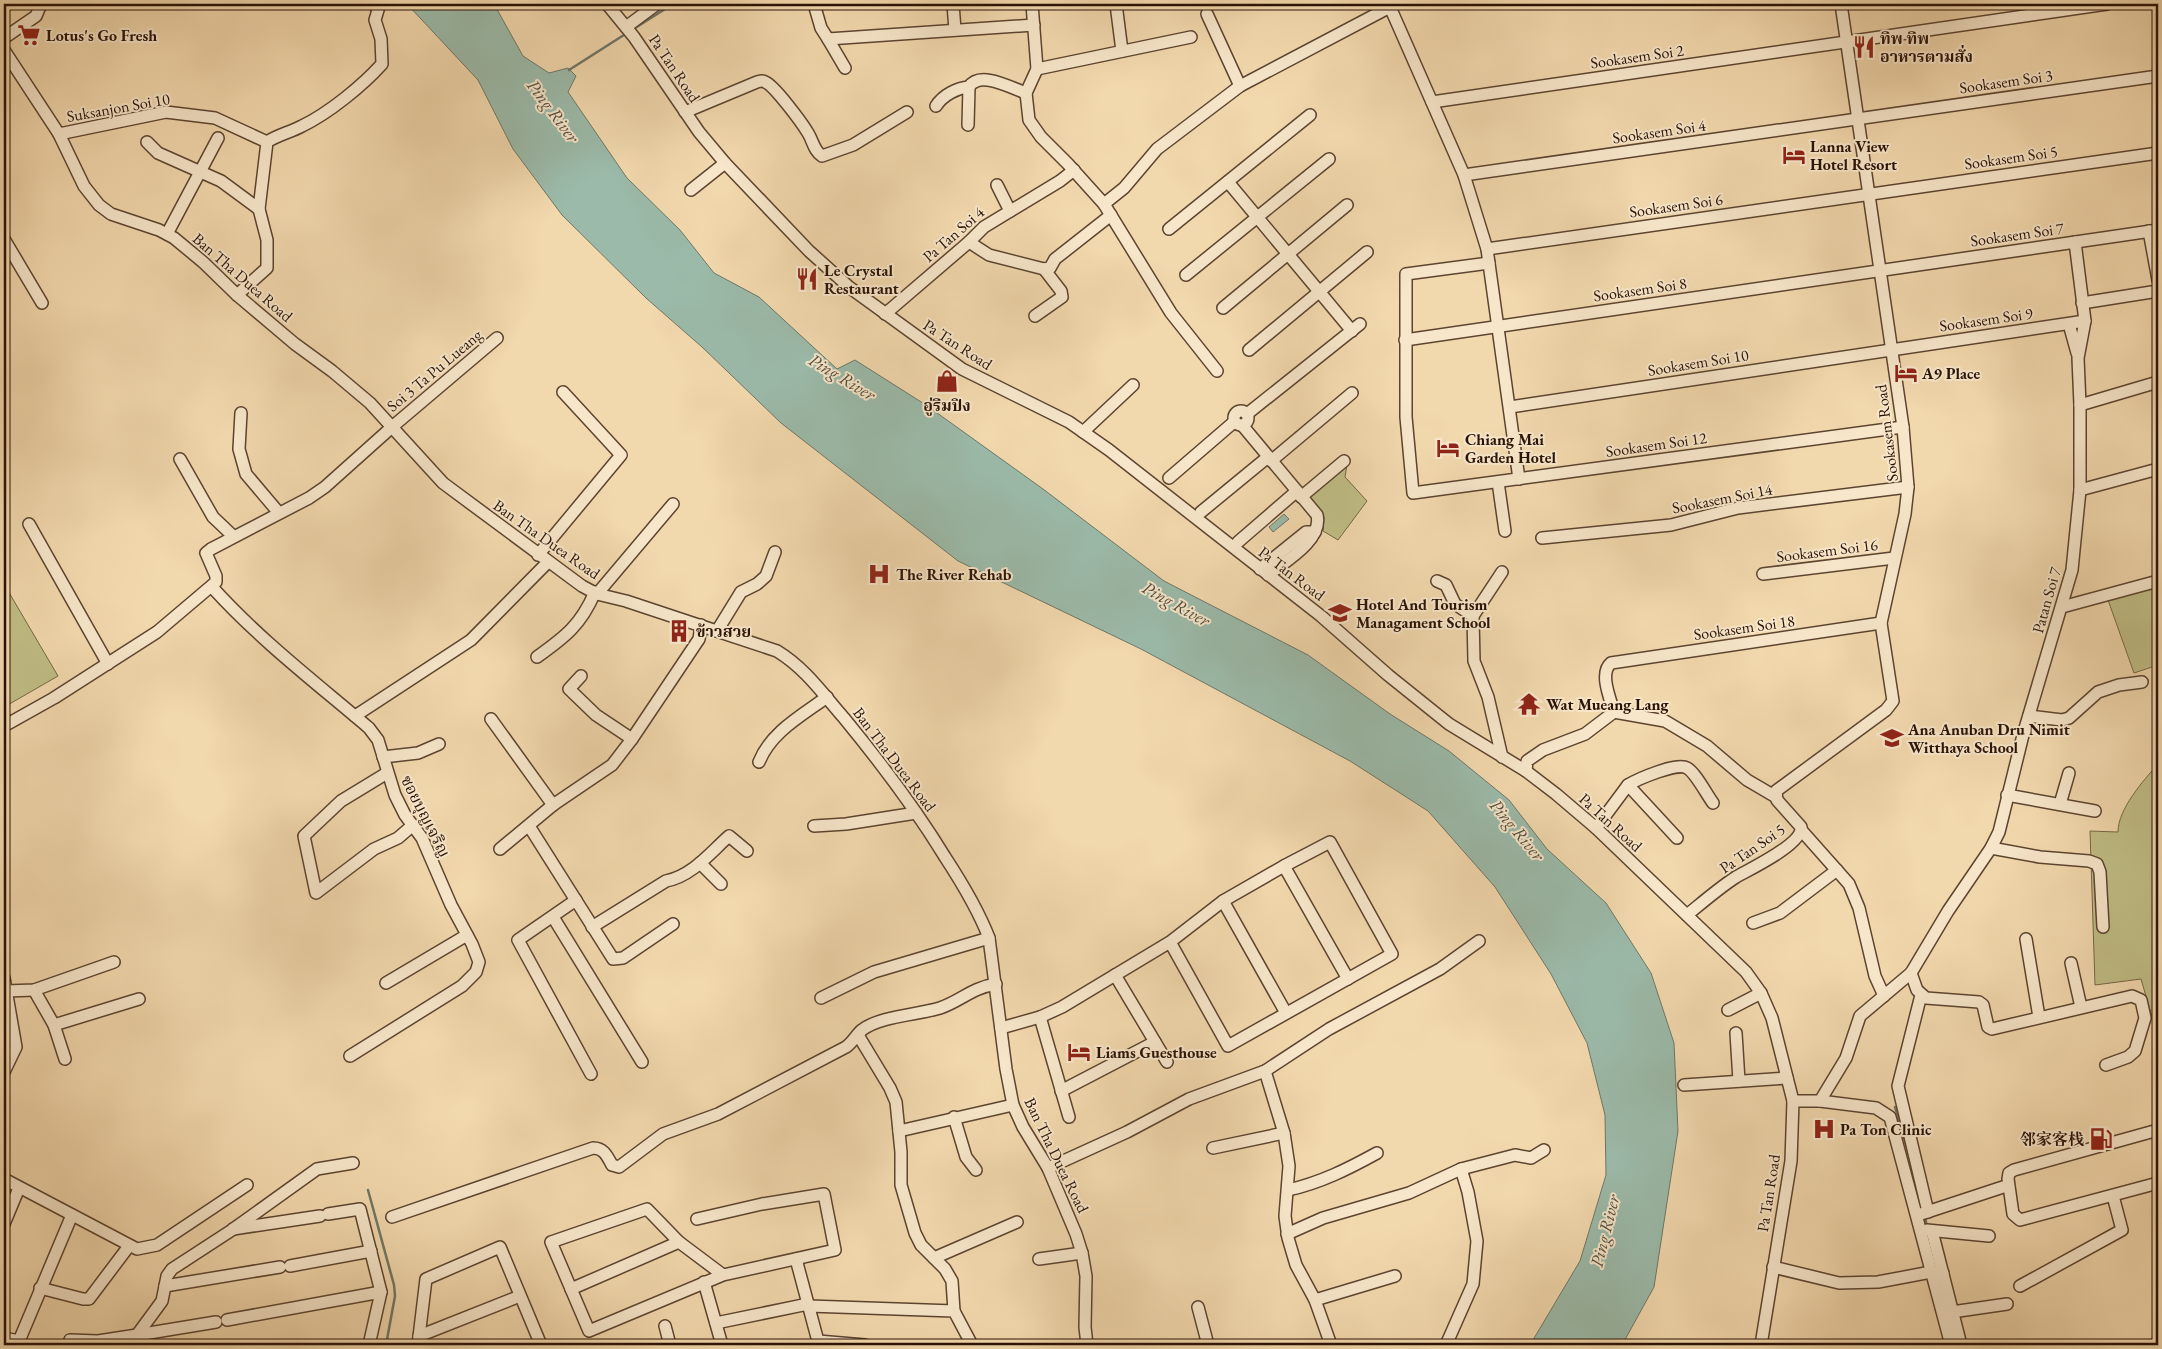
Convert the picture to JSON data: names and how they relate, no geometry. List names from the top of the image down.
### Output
{
  "streets": {
    "street": [
      "Sookasem Soi 2",
      "Pa Tan Road",
      "Sookasem Soi 3",
      "Suksanjon Soi 10",
      "Sookasem Soi 4",
      "Sookasem Soi 5",
      "Sookasem Soi 6",
      "Pa Tan Soi 4",
      "Sookasem Soi 7",
      "Ban Tha Duea Road",
      "Sookasem Soi 8",
      "Sookasem Soi 9",
      "Sookasem Soi 10",
      "Soi 3 Ta Pu Lueang",
      "Sookasem Road",
      "Sookasem Soi 12",
      "Sookasem Soi 14",
      "Sookasem Soi 16",
      "Patan Soi 7",
      "Sookasem Soi 18",
      "ซอยบุญเจริญ",
      "Pa Tan Soi 5"
    ]
  },
  "crossings": [
    ["Sookasem Soi 2", "Sookasem Road"],
    ["Pa Tan Road", "Pa Tan Soi 4"],
    ["Pa Tan Road", "Pa Tan Soi 5"],
    ["Sookasem Soi 3", "Sookasem Soi 4"],
    ["Sookasem Soi 3", "Sookasem Road"],
    ["Suksanjon Soi 10", "Ban Tha Duea Road"],
    ["Sookasem Soi 4", "Sookasem Road"],
    ["Sookasem Soi 5", "Sookasem Soi 6"],
    ["Sookasem Soi 5", "Sookasem Road"],
    ["Sookasem Soi 6", "Sookasem Road"],
    ["Sookasem Soi 7", "Sookasem Soi 8"],
    ["Sookasem Soi 7", "Sookasem Road"],
    ["Sookasem Soi 7", "Patan Soi 7"],
    ["Ban Tha Duea Road", "Soi 3 Ta Pu Lueang"],
    ["Sookasem Soi 8", "Sookasem Road"],
    ["Sookasem Soi 8", "Sookasem Soi 12"],
    ["Sookasem Soi 9", "Sookasem Soi 10"],
    ["Sookasem Soi 9", "Sookasem Road"],
    ["Sookasem Soi 9", "Patan Soi 7"],
    ["Sookasem Soi 10", "Sookasem Road"],
    ["Soi 3 Ta Pu Lueang", "ซอยบุญเจริญ"],
    ["Sookasem Road", "Sookasem Soi 12"],
    ["Sookasem Road", "Sookasem Soi 14"],
    ["Sookasem Road", "Sookasem Soi 16"],
    ["Sookasem Road", "Sookasem Soi 18"],
    ["Sookasem Road", "Pa Tan Soi 5"],
    ["Sookasem Soi 18", "Pa Tan Soi 5"]
  ],
  "water": ["Ping River"],
  "places": {
    "supermarket": ["Lotus's Go Fresh"],
    "restaurant": ["ทิพ ทิพ อาหารตามสั่ง", "Le Crystal Restaurant"],
    "hotel": [
      "Lanna View Hotel Resort",
      "A9 Place",
      "Chiang Mai Garden Hotel",
      "Liams Guesthouse"
    ],
    "shop": ["อู่ริมปิง"],
    "hospital": ["The River Rehab", "Pa Ton Clinic"],
    "school or university": ["Hotel And Tourism Managament School", "Ana Anuban Dru Nimit Witthaya School"],
    "building": ["ข้าวสวย"],
    "temple": ["Wat Mueang Lang"],
    "fuel station": ["邻家客栈"]
  }
}
